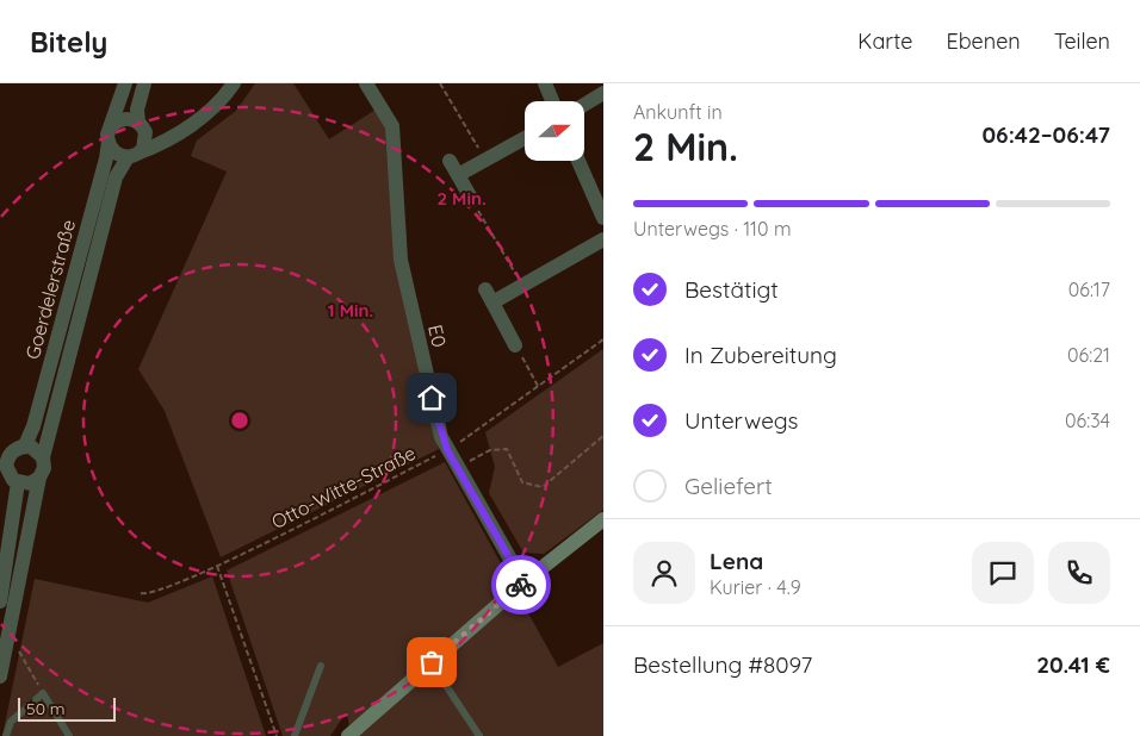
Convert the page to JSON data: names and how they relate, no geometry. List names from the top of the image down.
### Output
{
  "streets": {
    "street": ["Goerdelerstraße", "E0"],
    "path": ["Otto-Witte-Straße"]
  },
  "crossings": [
    ["E0", "Otto-Witte-Straße"]
  ],
  "scale_bar": "50 m",
  "north": "right",
  "page": {
    "header": "Bitely",
    "nav": ["Karte", "Ebenen", "Teilen"],
    "heading": ["2 Min.", "Ankunft in", "06:42–06:47"],
    "panel": [
      "Lena",
      "Kurier · 4.9",
      "Bestellung #8097",
      "20.41 €"
    ],
    "bar": "Unterwegs · 110 m",
    "list": [
      ["Bestätigt", "06:17"],
      ["In Zubereitung", "06:21"],
      ["Unterwegs", "06:34"],
      "Geliefert"
    ],
    "scale": "50 m"
  },
  "rings": ["2 Min.", "1 Min."]
}
